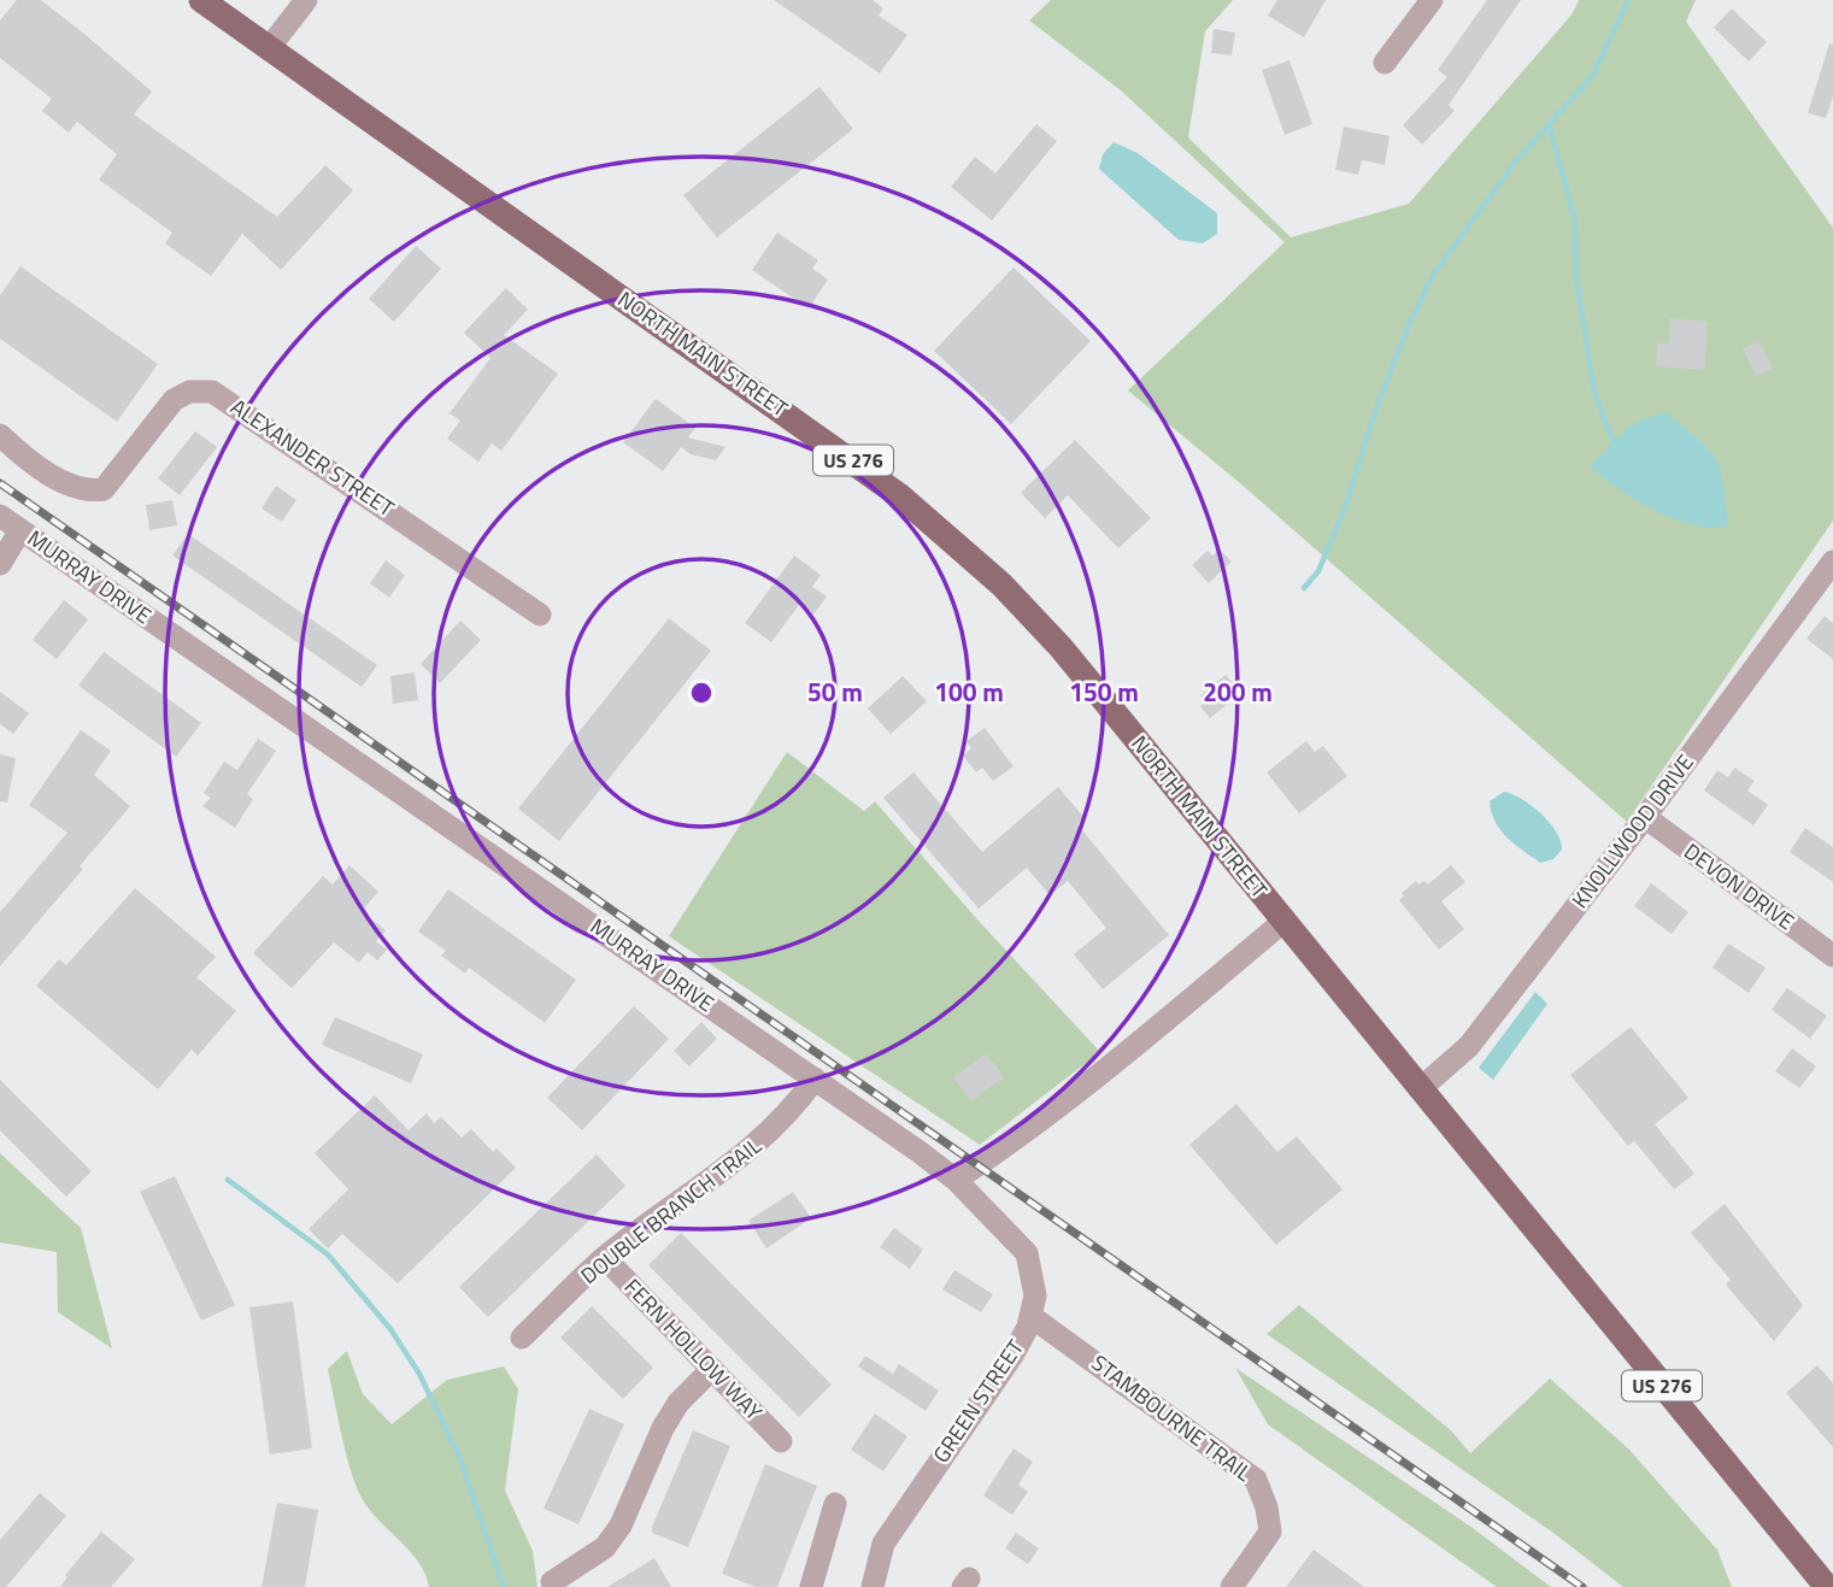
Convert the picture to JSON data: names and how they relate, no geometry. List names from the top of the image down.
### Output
{
  "streets": {
    "main road": ["NORTH MAIN STREET", "US 276"],
    "street": [
      "ALEXANDER STREET",
      "MURRAY DRIVE",
      "KNOLLWOOD DRIVE",
      "DEVON DRIVE",
      "DOUBLE BRANCH TRAIL",
      "FERN HOLLOW WAY",
      "GREEN STREET",
      "STAMBOURNE TRAIL"
    ]
  },
  "crossings": [
    ["NORTH MAIN STREET", "KNOLLWOOD DRIVE"],
    ["MURRAY DRIVE", "DOUBLE BRANCH TRAIL"],
    ["MURRAY DRIVE", "GREEN STREET"],
    ["KNOLLWOOD DRIVE", "DEVON DRIVE"],
    ["DOUBLE BRANCH TRAIL", "FERN HOLLOW WAY"],
    ["GREEN STREET", "STAMBOURNE TRAIL"]
  ],
  "rings": [
    "50 m",
    "100 m",
    "150 m",
    "200 m"
  ]
}
